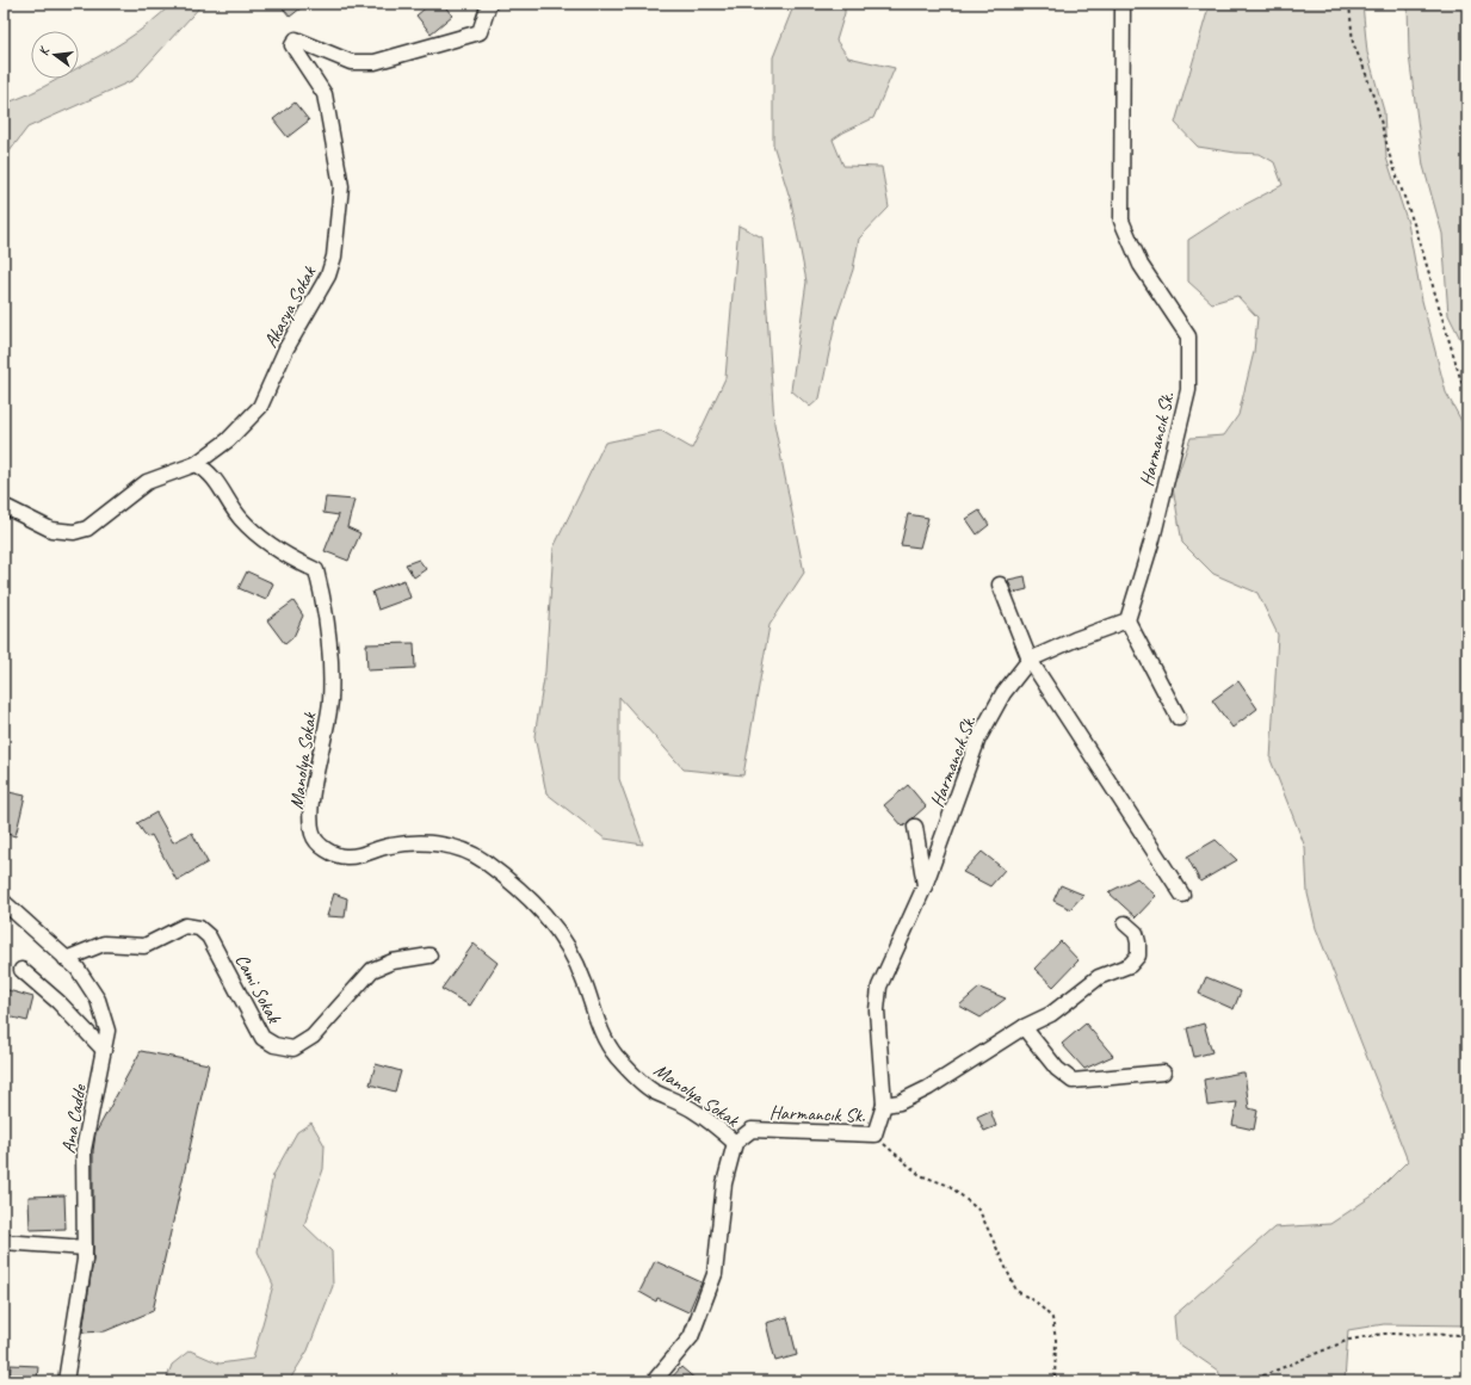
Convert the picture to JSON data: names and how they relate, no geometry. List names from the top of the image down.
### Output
{
  "streets": {
    "street": [
      "Akasya Sokak",
      "Harmancık Sk.",
      "Manolya Sokak",
      "Cami Sokak",
      "Ana Cadde"
    ]
  },
  "crossings": [
    ["Akasya Sokak", "Manolya Sokak"],
    ["Harmancık Sk.", "Manolya Sokak"],
    ["Cami Sokak", "Ana Cadde"]
  ],
  "north": "left"
}
